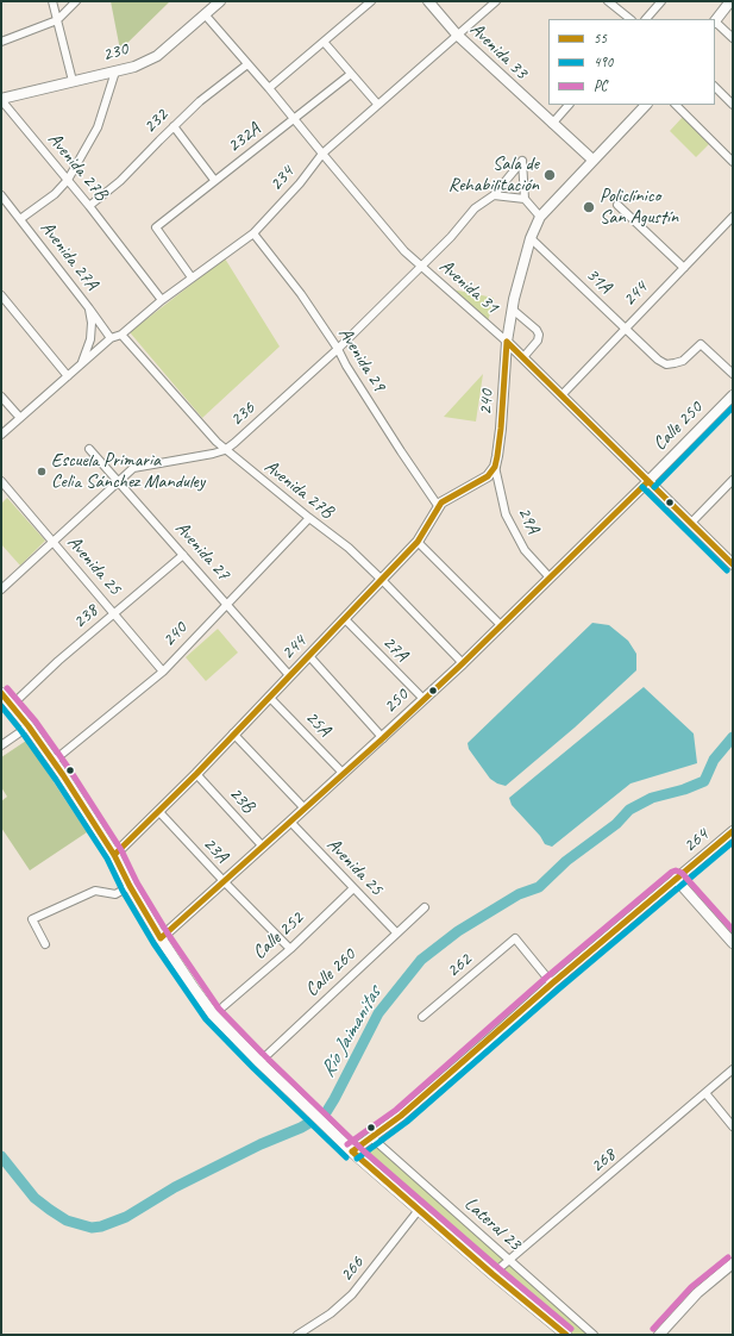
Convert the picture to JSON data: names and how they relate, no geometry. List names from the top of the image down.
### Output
{
  "streets": {
    "street": [
      "Avenida 33",
      "230",
      "232",
      "232A",
      "Avenida 27B",
      "234",
      "Avenida 27A",
      "31A",
      "Avenida 31",
      "244",
      "Avenida 29",
      "240",
      "236",
      "Calle 250",
      "29A",
      "Avenida 27",
      "Avenida 25",
      "238",
      "27A",
      "250",
      "25A",
      "23B",
      "264",
      "23A",
      "Calle 252",
      "262",
      "Calle 260",
      "268",
      "Lateral 23",
      "266"
    ]
  },
  "crossings": [
    ["Avenida 33", "234"],
    ["Avenida 33", "240"],
    ["230", "Avenida 27B"],
    ["230", "Avenida 31"],
    ["232", "Avenida 27B"],
    ["232", "Avenida 31"],
    ["232A", "234"],
    ["232A", "Avenida 31"],
    ["Avenida 27B", "234"],
    ["Avenida 27B", "244"],
    ["Avenida 27B", "240"],
    ["Avenida 27B", "236"],
    ["Avenida 27B", "250"],
    ["234", "Avenida 27A"],
    ["234", "Avenida 31"],
    ["234", "Avenida 29"],
    ["31A", "244"],
    ["31A", "240"],
    ["Avenida 31", "244"],
    ["Avenida 31", "240"],
    ["Avenida 31", "236"],
    ["Avenida 31", "Calle 250"],
    ["Avenida 31", "250"],
    ["244", "Avenida 29"],
    ["244", "240"],
    ["244", "29A"],
    ["244", "Avenida 27"],
    ["244", "27A"],
    ["244", "25A"],
    ["244", "23B"],
    ["244", "23A"],
    ["Avenida 29", "236"],
    ["240", "29A"],
    ["240", "Avenida 27"],
    ["240", "Avenida 25"],
    ["236", "Avenida 27"],
    ["236", "Avenida 25"],
    ["Calle 250", "250"],
    ["29A", "250"],
    ["Avenida 27", "238"],
    ["Avenida 25", "238"],
    ["Avenida 25", "250"],
    ["Avenida 25", "Calle 252"],
    ["Avenida 25", "Calle 260"],
    ["27A", "250"],
    ["250", "25A"],
    ["250", "23B"],
    ["250", "23A"],
    ["264", "262"],
    ["264", "Lateral 23"],
    ["23A", "Calle 252"],
    ["268", "Lateral 23"]
  ],
  "water": ["Río Jaimanitas"],
  "places": ["Sala de Rehabilitación", "Policlínico San Agustín", "Escuela Primaria Celia Sánchez Manduley"],
  "lines": ["transit line 55", "transit line 490", "transit line PC"],
  "legend": ["55", "490", "PC"]
}
